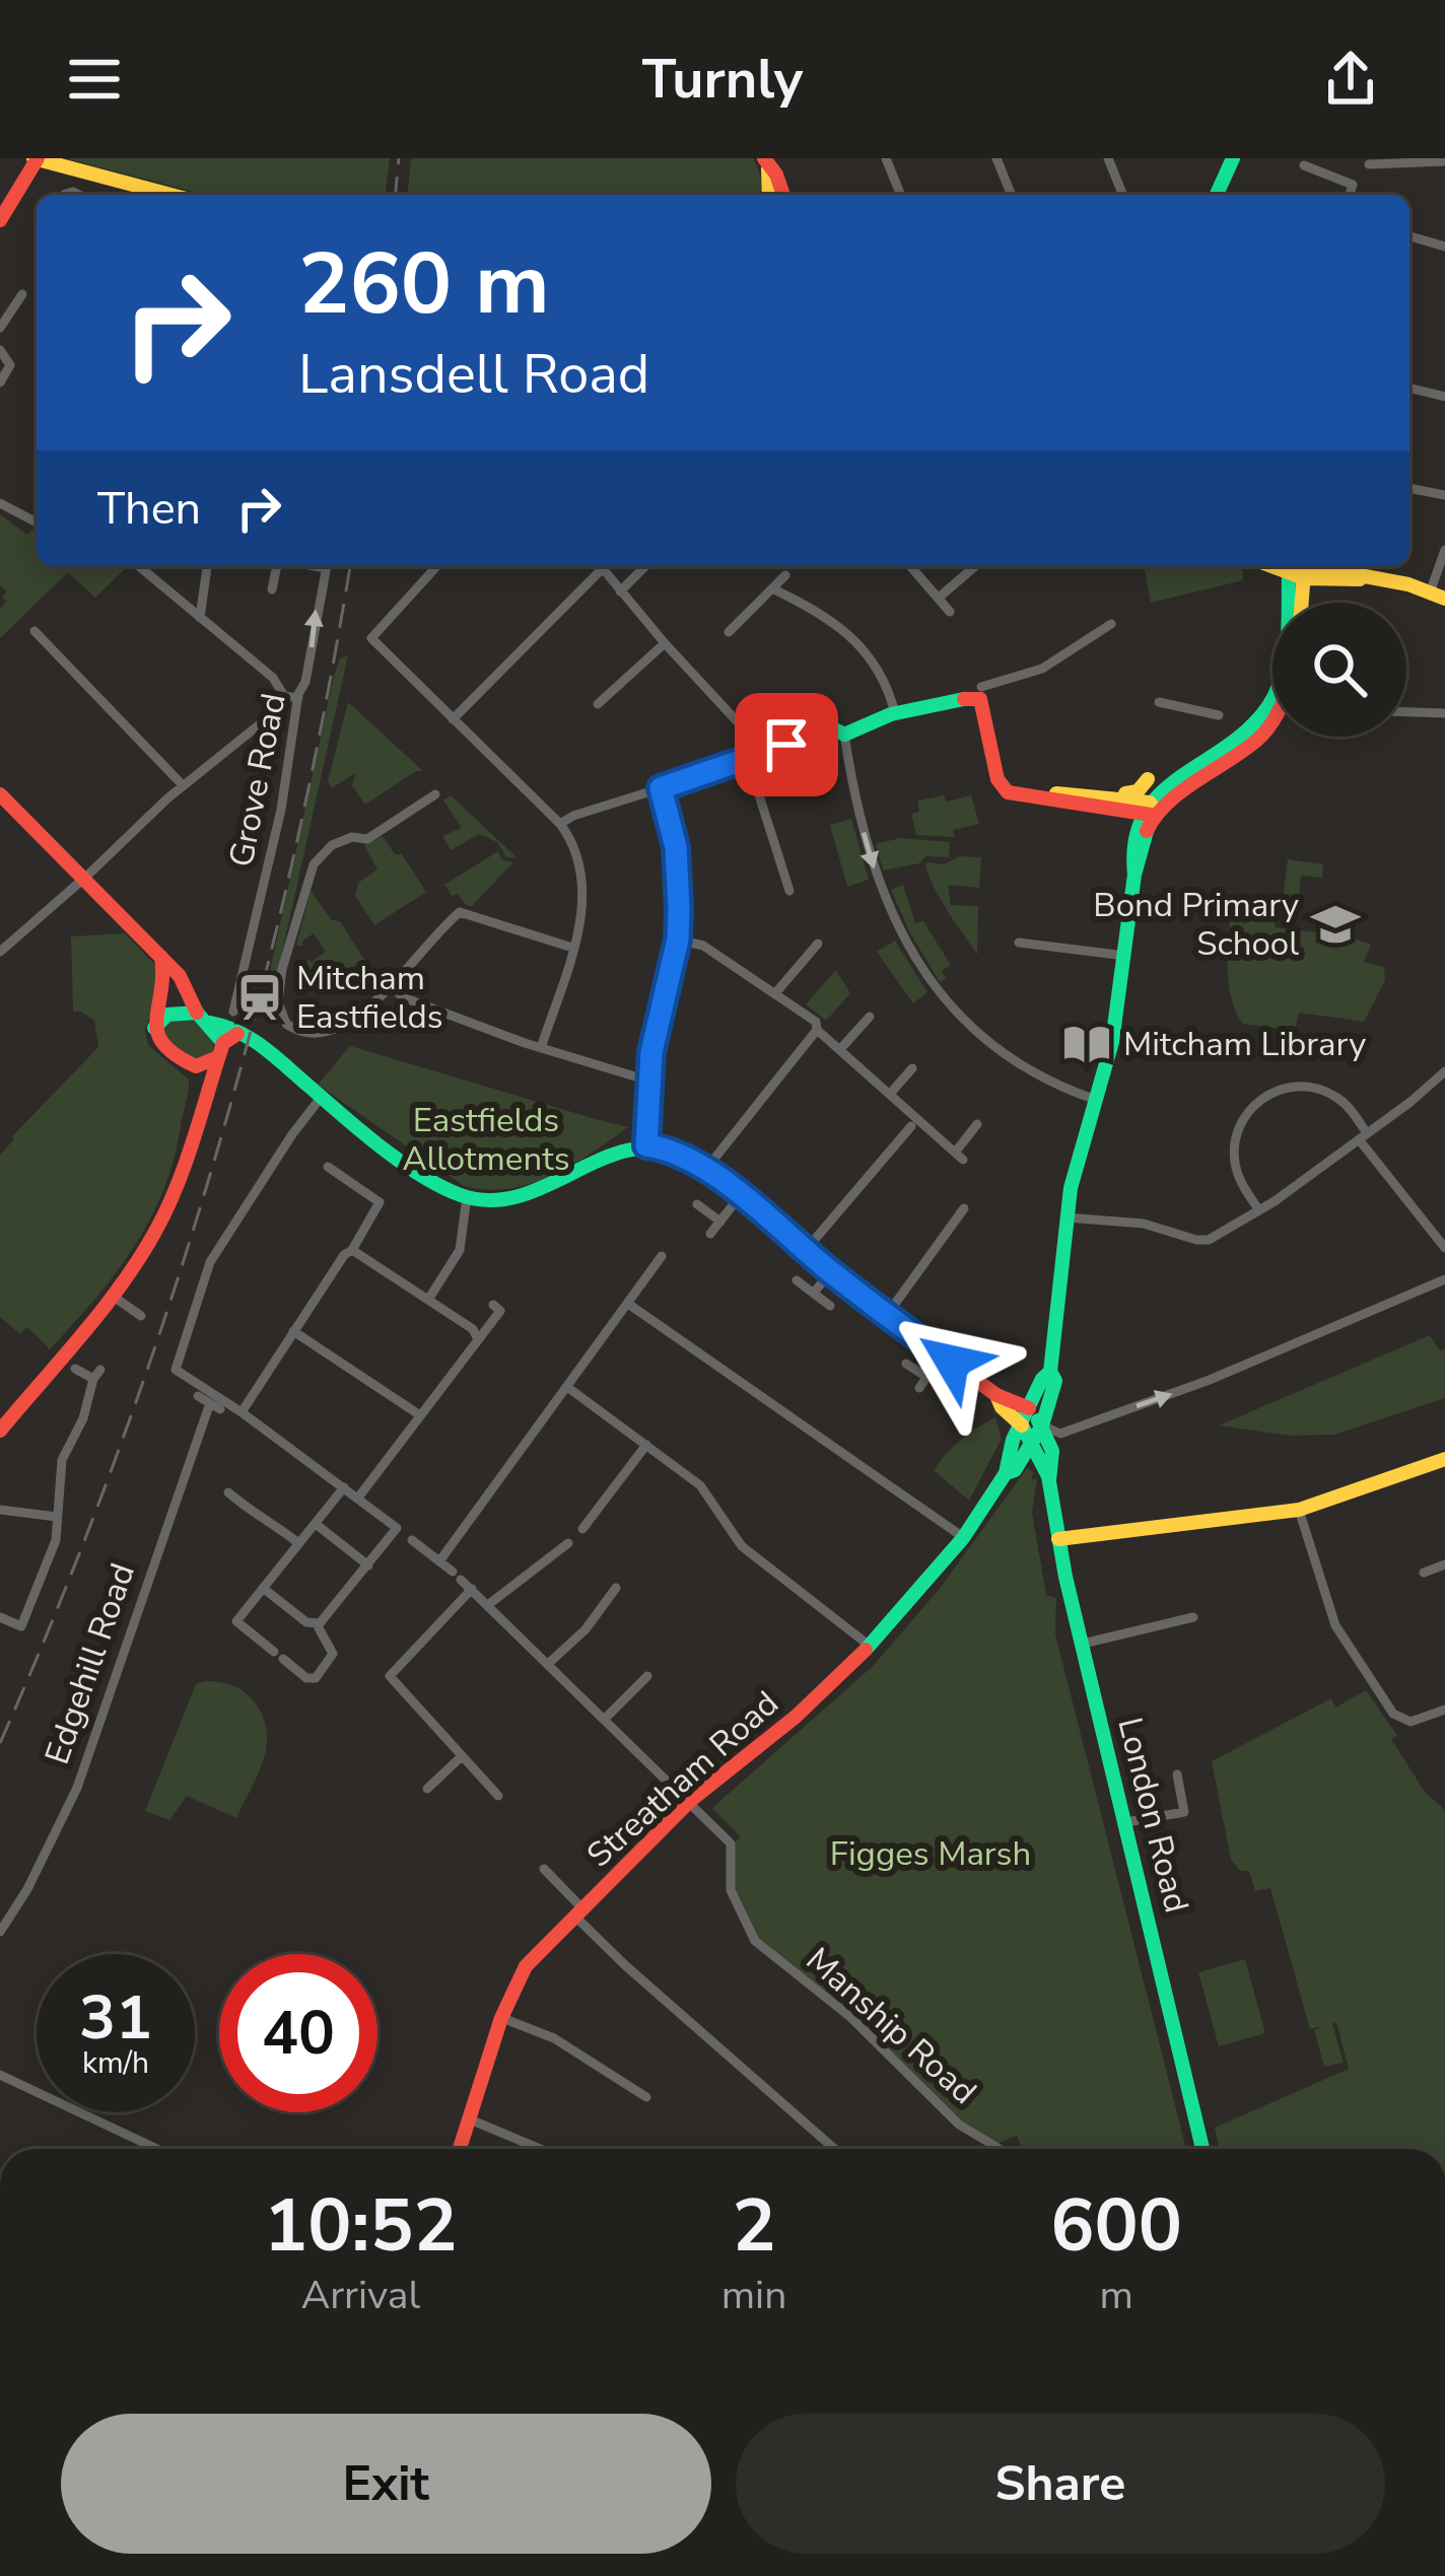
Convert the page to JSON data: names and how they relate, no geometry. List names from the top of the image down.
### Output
{
  "streets": {
    "street": [
      "Grove Road",
      "Edgehill Road",
      "Streatham Road",
      "London Road",
      "Manship Road"
    ]
  },
  "crossings": [
    ["Streatham Road", "London Road"],
    ["Streatham Road", "Manship Road"]
  ],
  "parks": ["Eastfields Allotments", "Figges Marsh"],
  "places": {
    "school or university": ["Bond Primary School"],
    "station": ["Mitcham Eastfields"],
    "library": ["Mitcham Library"]
  },
  "page": {
    "header": "Turnly",
    "turn": ["260 m", "Lansdell Road"],
    "then": "Then",
    "speed": "31 km/h",
    "limit": "40",
    "eta": [
      "10:52",
      "Arrival",
      "2",
      "min",
      "600",
      "m"
    ],
    "buttons": ["Exit", "Share"]
  }
}
